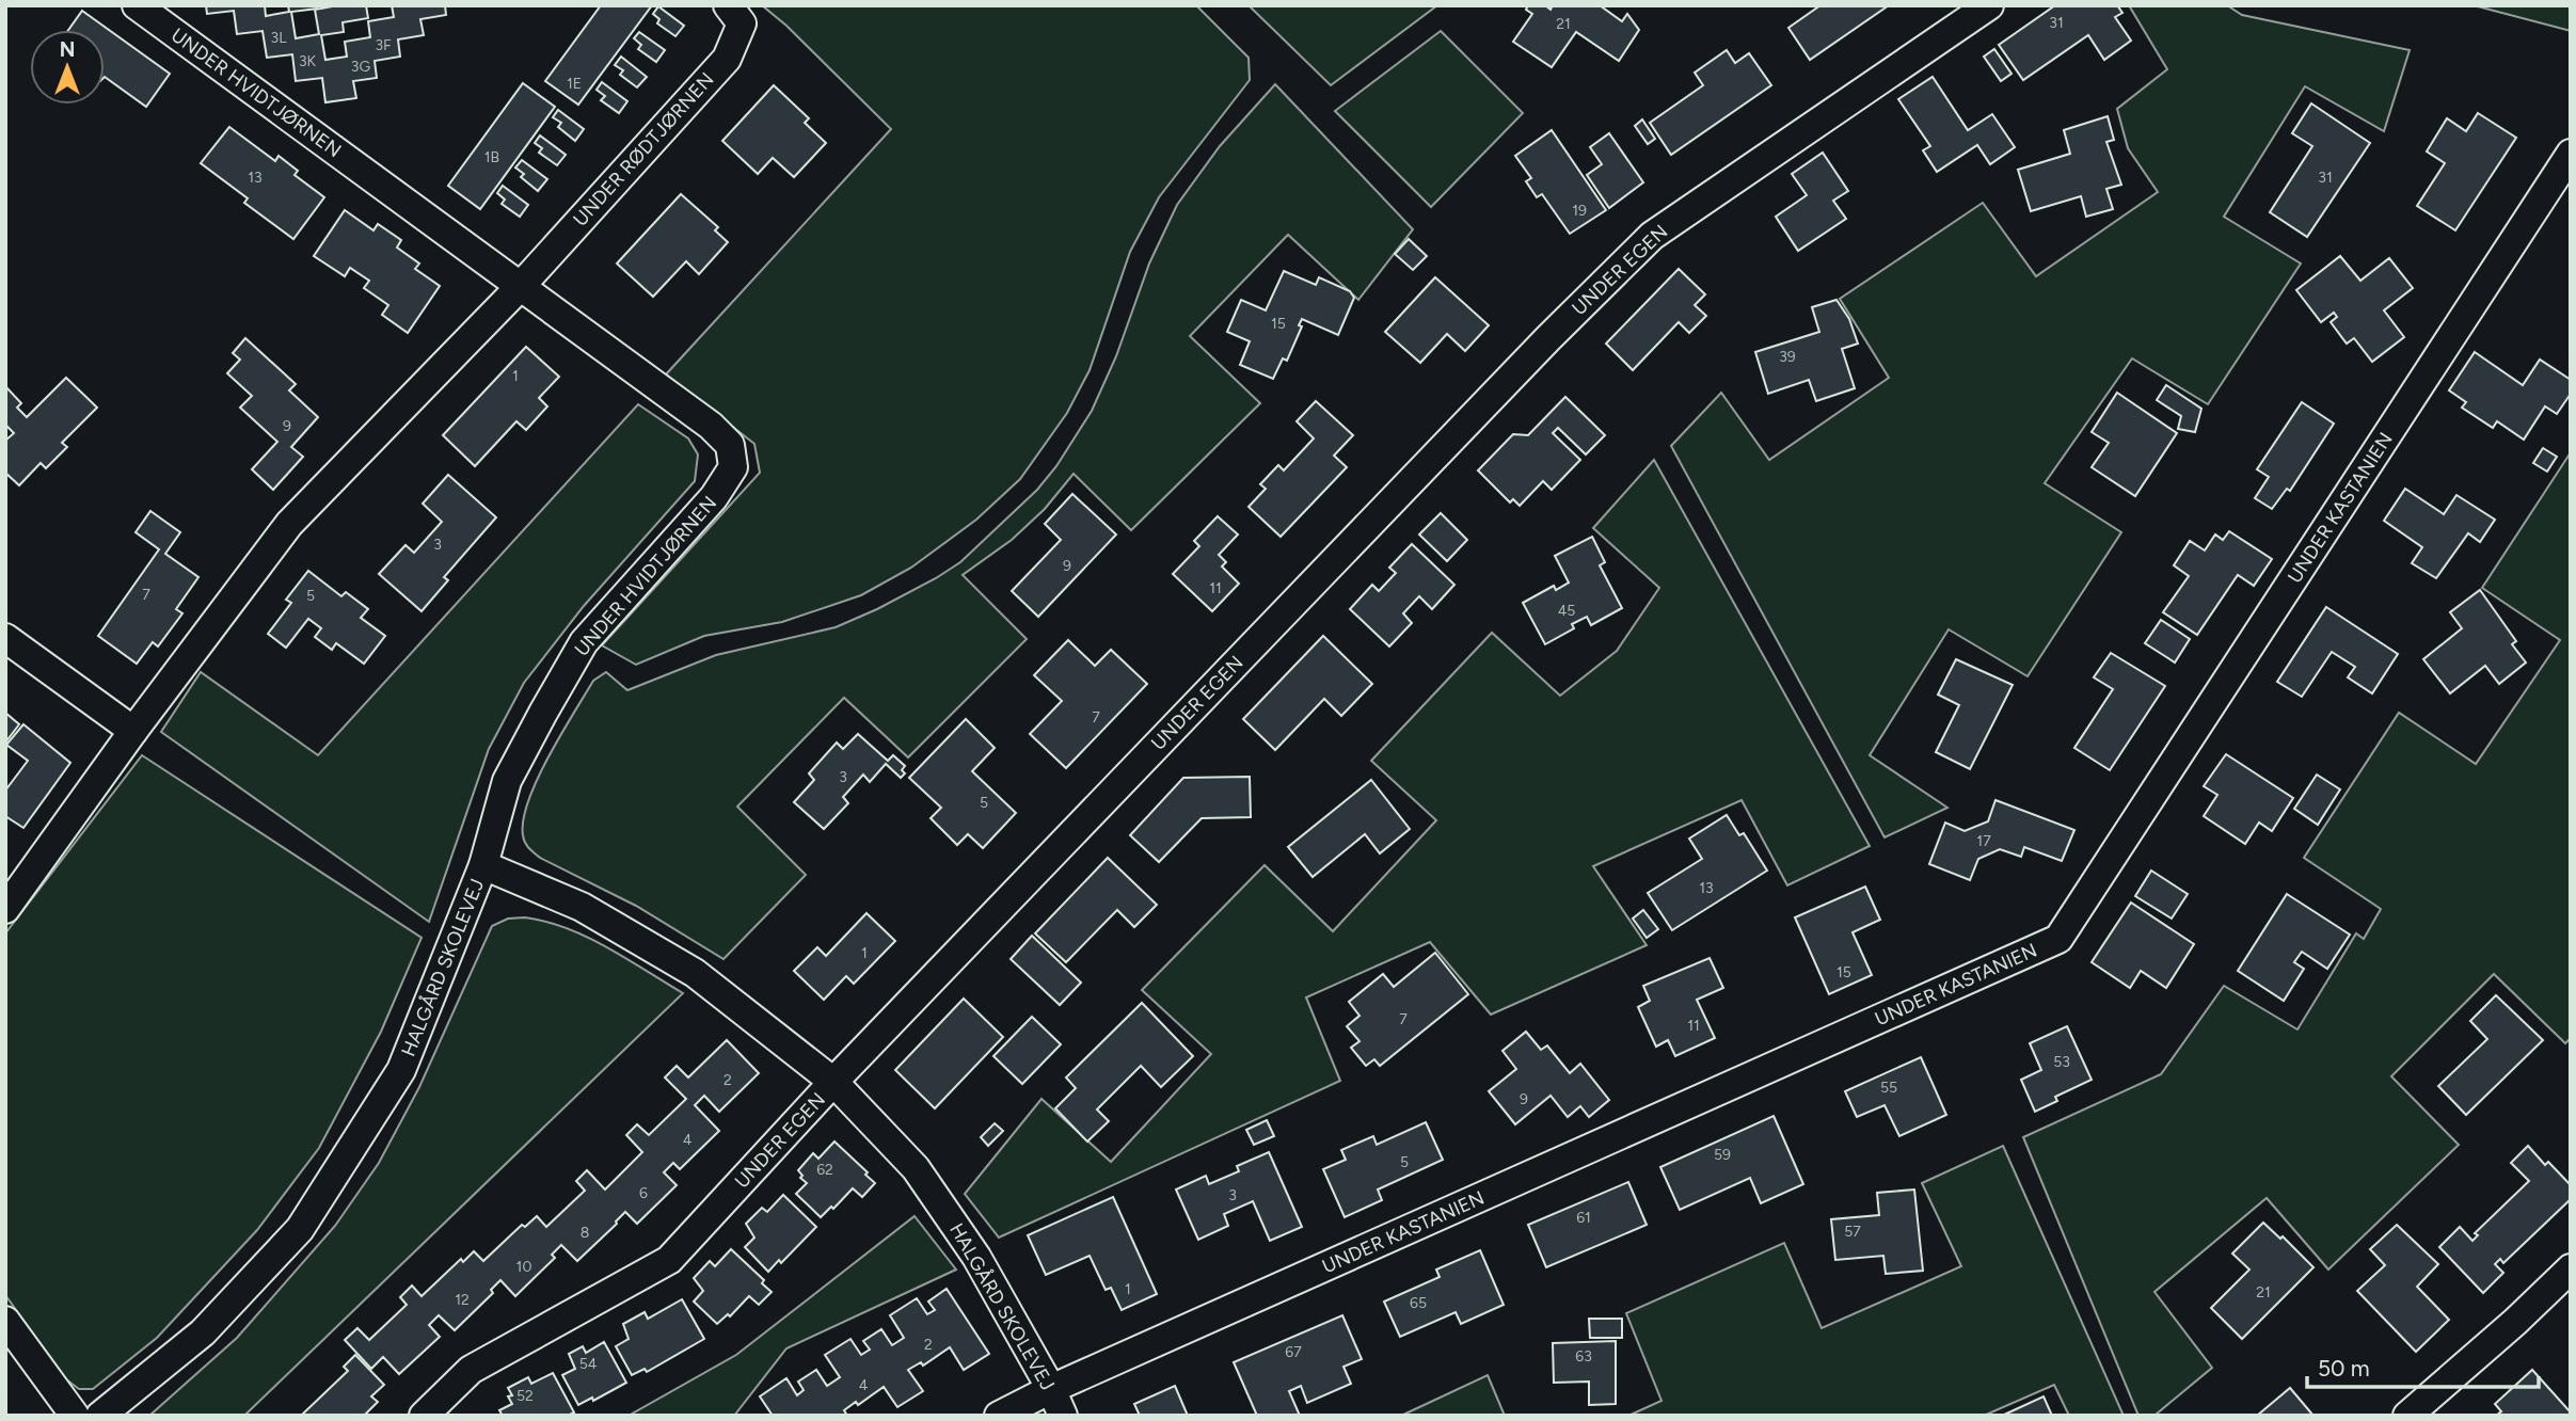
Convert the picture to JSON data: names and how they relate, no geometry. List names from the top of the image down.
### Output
{
  "streets": {
    "street": [
      "UNDER HVIDTJØRNEN",
      "UNDER RØDTJØRNEN",
      "UNDER EGEN",
      "UNDER KASTANIEN",
      "HALGÅRD SKOLEVEJ"
    ]
  },
  "crossings": [
    ["UNDER HVIDTJØRNEN", "UNDER RØDTJØRNEN"],
    ["UNDER HVIDTJØRNEN", "HALGÅRD SKOLEVEJ"],
    ["UNDER EGEN", "HALGÅRD SKOLEVEJ"],
    ["UNDER KASTANIEN", "HALGÅRD SKOLEVEJ"]
  ],
  "house_numbers": [
    "31",
    "21",
    "3L",
    "3F",
    "3K",
    "3G",
    "1E",
    "1B",
    "13",
    "31",
    "19",
    "15",
    "39",
    "1",
    "9",
    "3",
    "9",
    "11",
    "7",
    "5",
    "45",
    "7",
    "3",
    "5",
    "17",
    "13",
    "1",
    "15",
    "7",
    "11",
    "53",
    "2",
    "55",
    "9",
    "4",
    "59",
    "5",
    "62",
    "6",
    "3",
    "61",
    "57",
    "8",
    "10",
    "1",
    "21",
    "12",
    "65",
    "2",
    "67",
    "63",
    "54",
    "4",
    "52"
  ],
  "scale_bar": "50 m",
  "north": "top"
}
